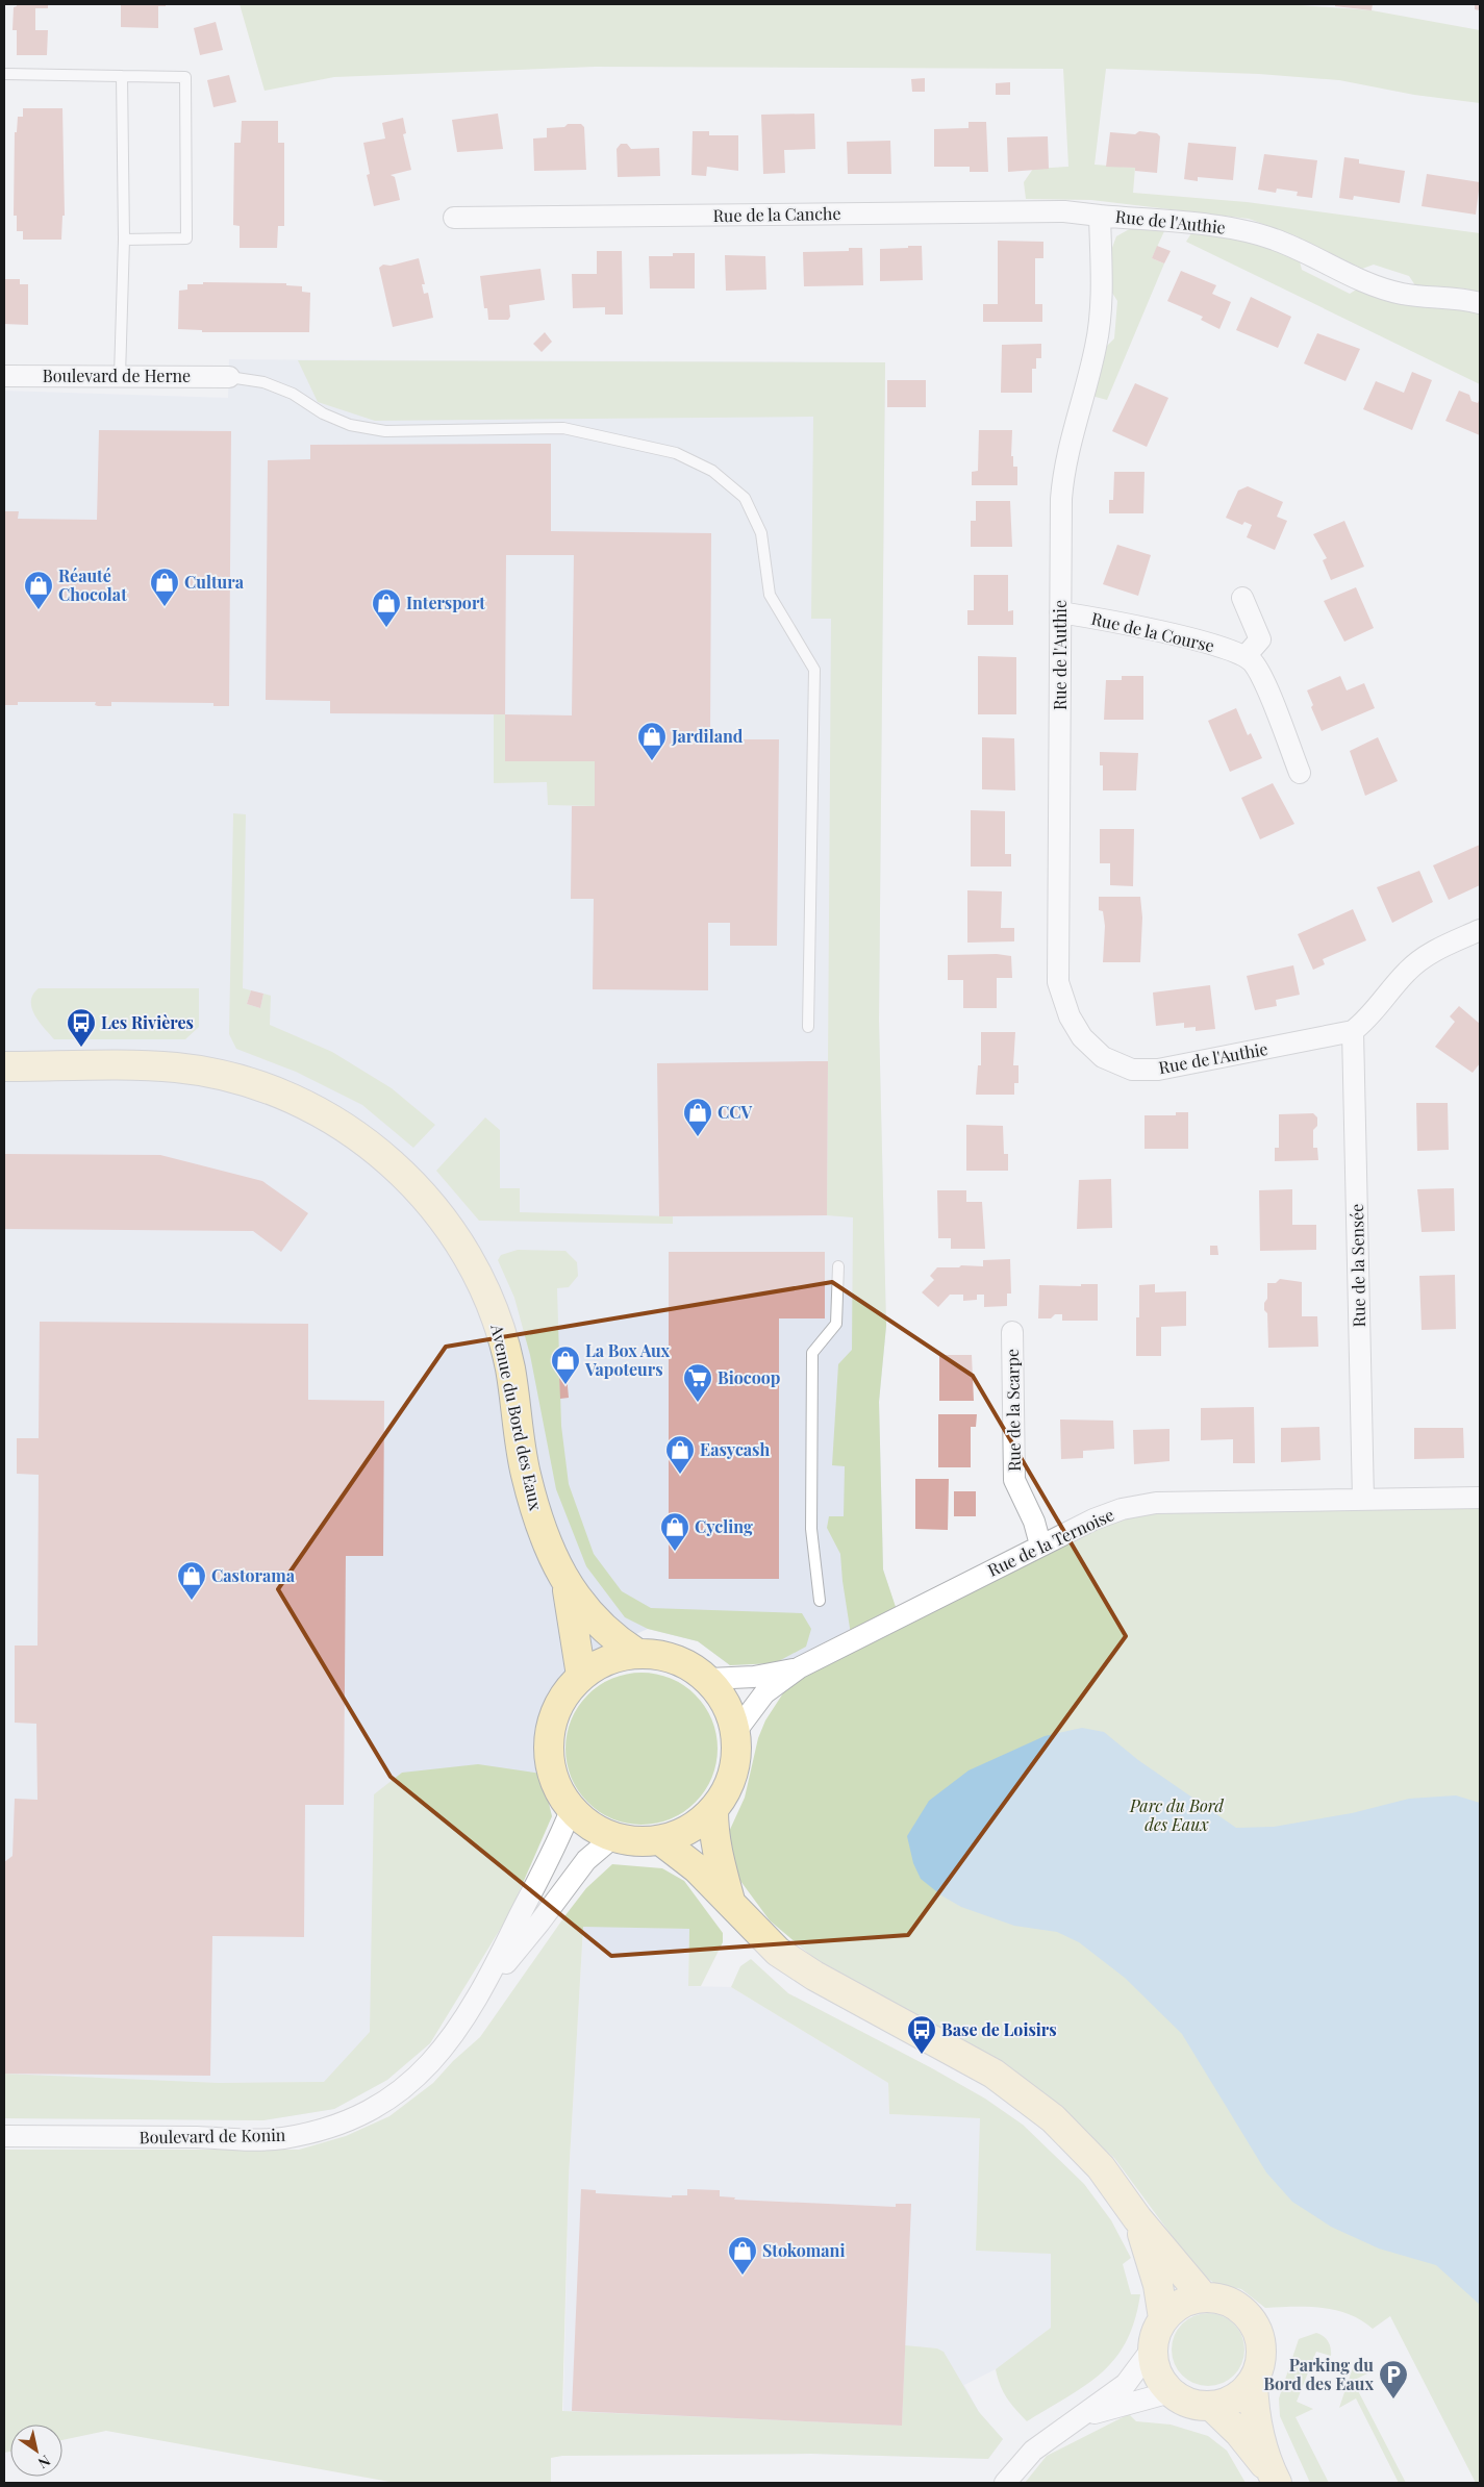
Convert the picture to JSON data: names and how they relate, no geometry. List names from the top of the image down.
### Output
{
  "streets": {
    "street": [
      "Rue de la Canche",
      "Rue de l'Authie",
      "Boulevard de Herne",
      "Rue de la Course",
      "Rue de la Sensée",
      "Rue de la Scarpe",
      "Avenue du Bord des Eaux",
      "Rue de la Ternoise",
      "Boulevard de Konin"
    ]
  },
  "crossings": [
    ["Rue de la Canche", "Rue de l'Authie"],
    ["Rue de l'Authie", "Rue de la Course"],
    ["Rue de l'Authie", "Rue de la Sensée"],
    ["Rue de la Sensée", "Rue de la Ternoise"],
    ["Rue de la Scarpe", "Rue de la Ternoise"]
  ],
  "parks": ["Parc du Bord des Eaux"],
  "places": {
    "shop": [
      "Cultura",
      "Réauté Chocolat",
      "Intersport",
      "Jardiland",
      "CCV",
      "La Box Aux Vapoteurs",
      "Easycash",
      "Cycling",
      "Castorama",
      "Stokomani"
    ],
    "bus stop": ["Les Rivières", "Base de Loisirs"],
    "supermarket": ["Biocoop"],
    "parking": ["Parking du Bord des Eaux"]
  },
  "north": "bottom right"
}
